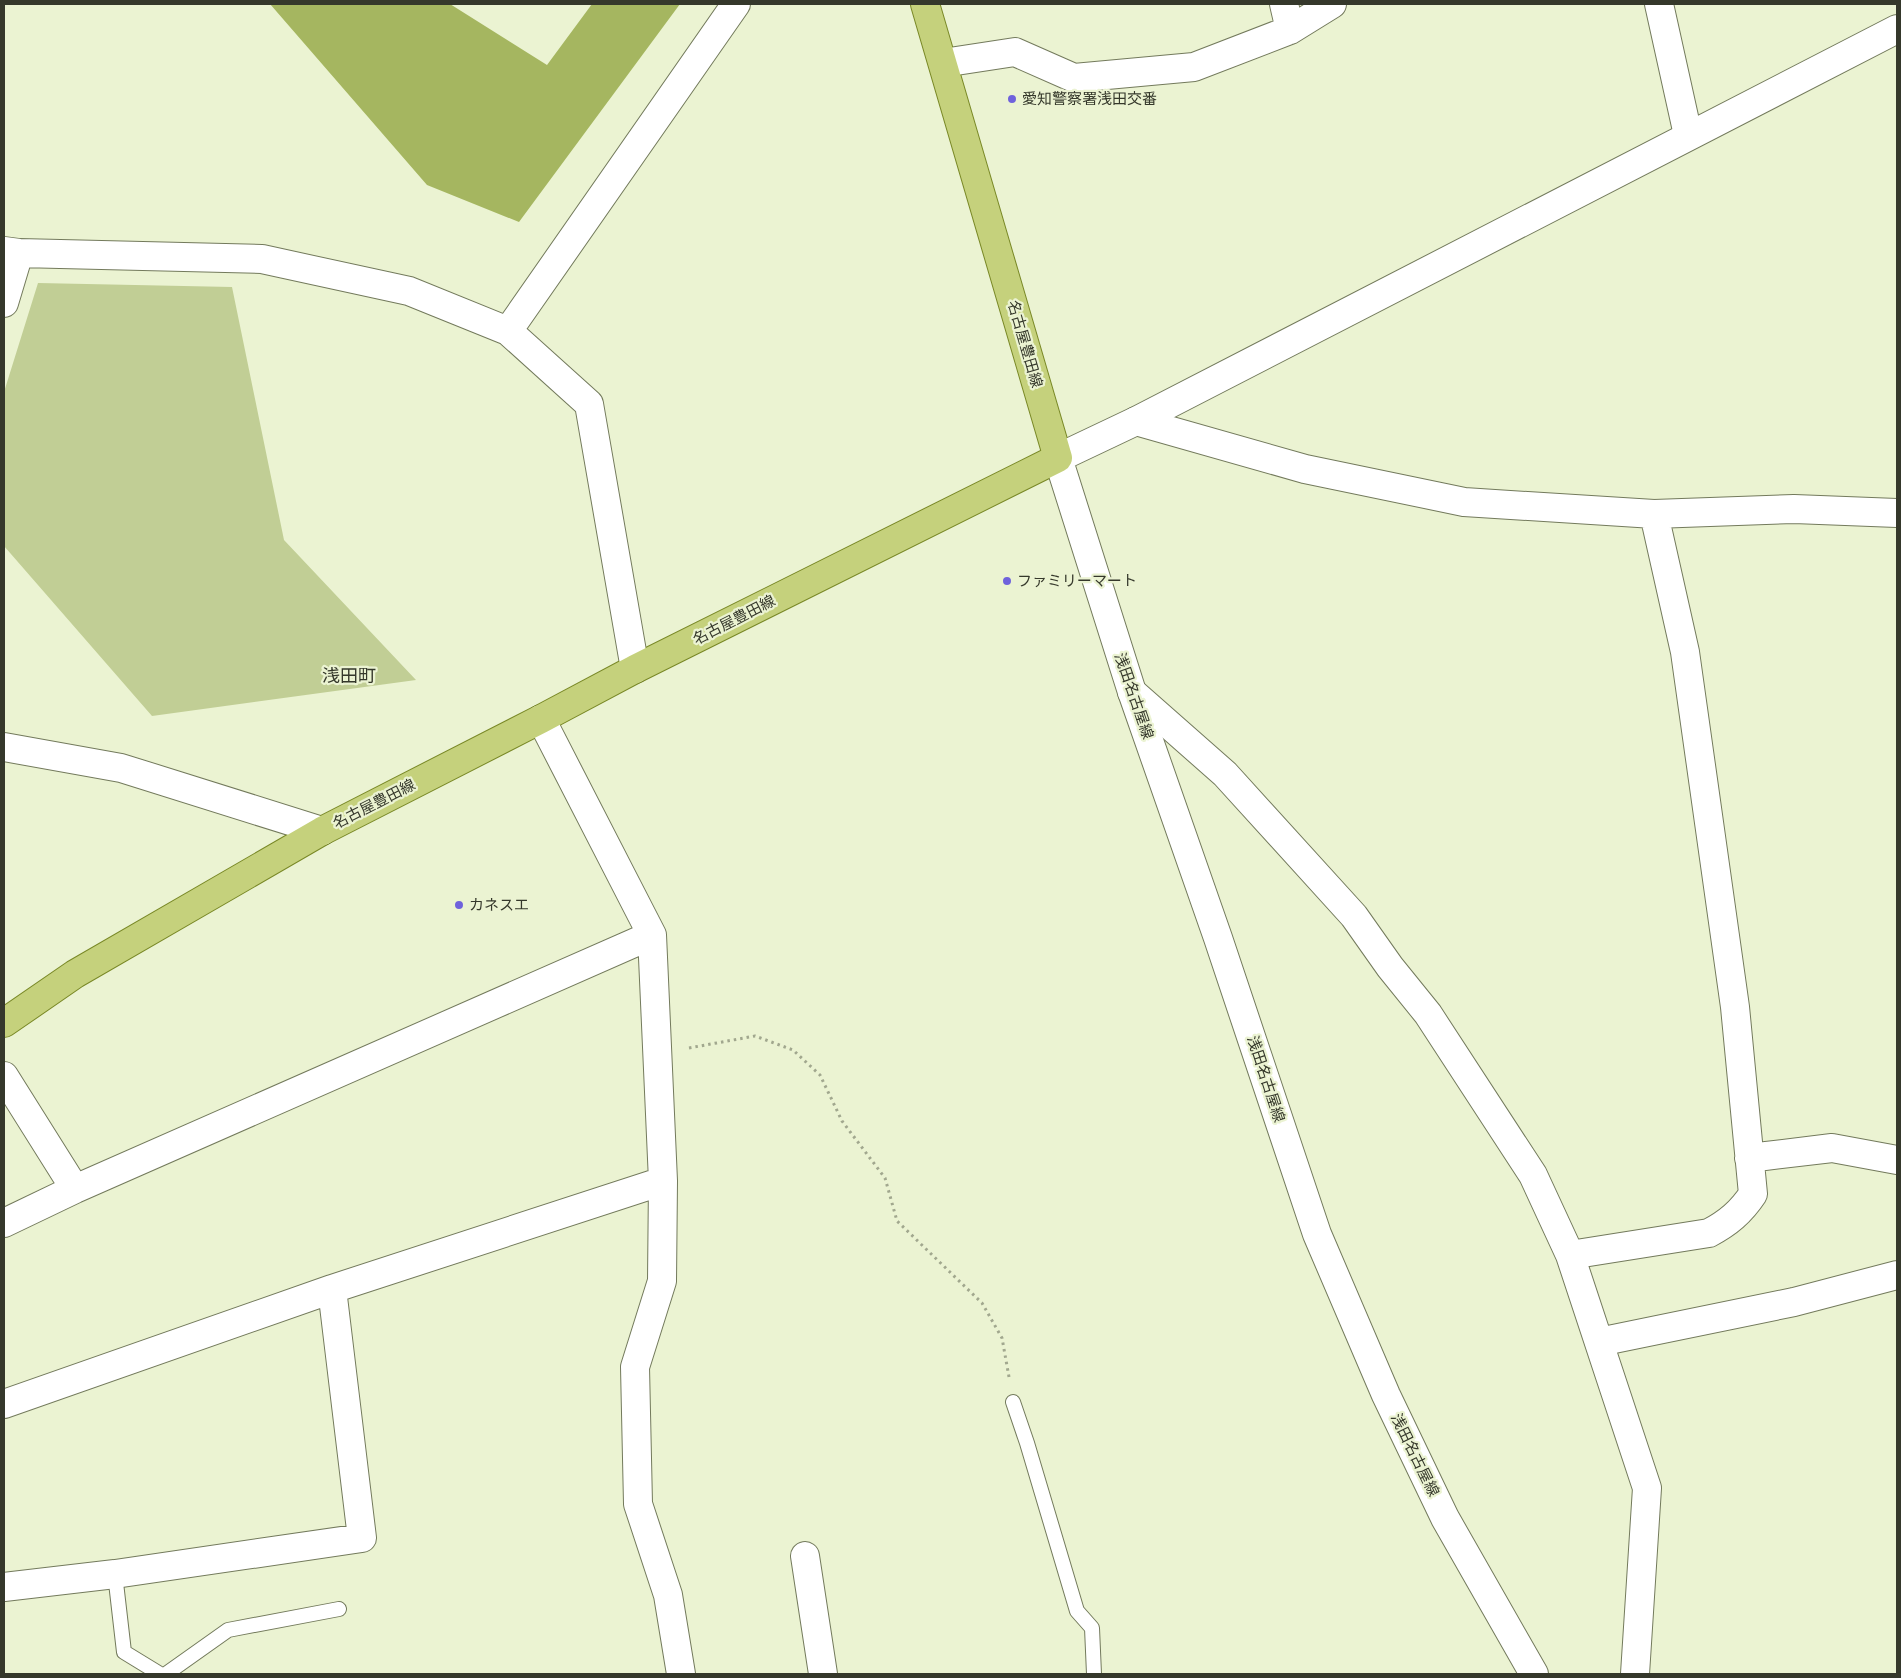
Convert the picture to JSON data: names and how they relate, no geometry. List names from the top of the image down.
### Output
{
  "streets": {
    "main road": ["名古屋豊田線"],
    "street": ["浅田名古屋線"]
  },
  "crossings": [
    ["名古屋豊田線", "浅田名古屋線"]
  ],
  "districts": ["浅田町"],
  "places": ["愛知警察署浅田交番", "ファミリーマート", "カネスエ"]
}
